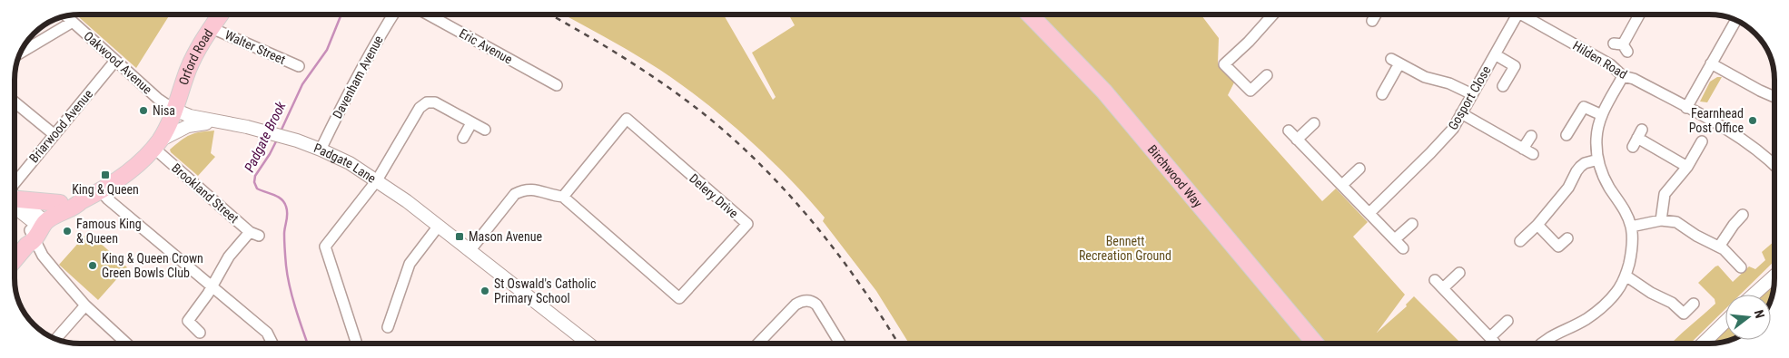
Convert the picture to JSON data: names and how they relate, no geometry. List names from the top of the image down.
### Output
{
  "streets": {
    "main road": ["Orford Road", "Birchwood Way"],
    "street": [
      "Eric Avenue",
      "Walter Street",
      "Hilden Road",
      "Oakwood Avenue",
      "Davenham Avenue",
      "Gosport Close",
      "Briarwood Avenue",
      "Padgate Lane",
      "Brookland Street",
      "Delery Drive"
    ]
  },
  "crossings": [
    ["Walter Street", "Orford Road"],
    ["Orford Road", "Oakwood Avenue"],
    ["Orford Road", "Padgate Lane"],
    ["Oakwood Avenue", "Briarwood Avenue"],
    ["Oakwood Avenue", "Padgate Lane"],
    ["Davenham Avenue", "Padgate Lane"],
    ["Padgate Lane", "Delery Drive"]
  ],
  "water": ["Padgate Brook"],
  "parks": ["Bennett Recreation Ground"],
  "places": {
    "other": [
      "Nisa",
      "Fearnhead Post Office",
      "Famous King & Queen",
      "King & Queen Crown Green Bowls Club",
      "St Oswald's Catholic Primary School"
    ],
    "transit": ["King & Queen", "Mason Avenue"]
  },
  "north": "right"
}
